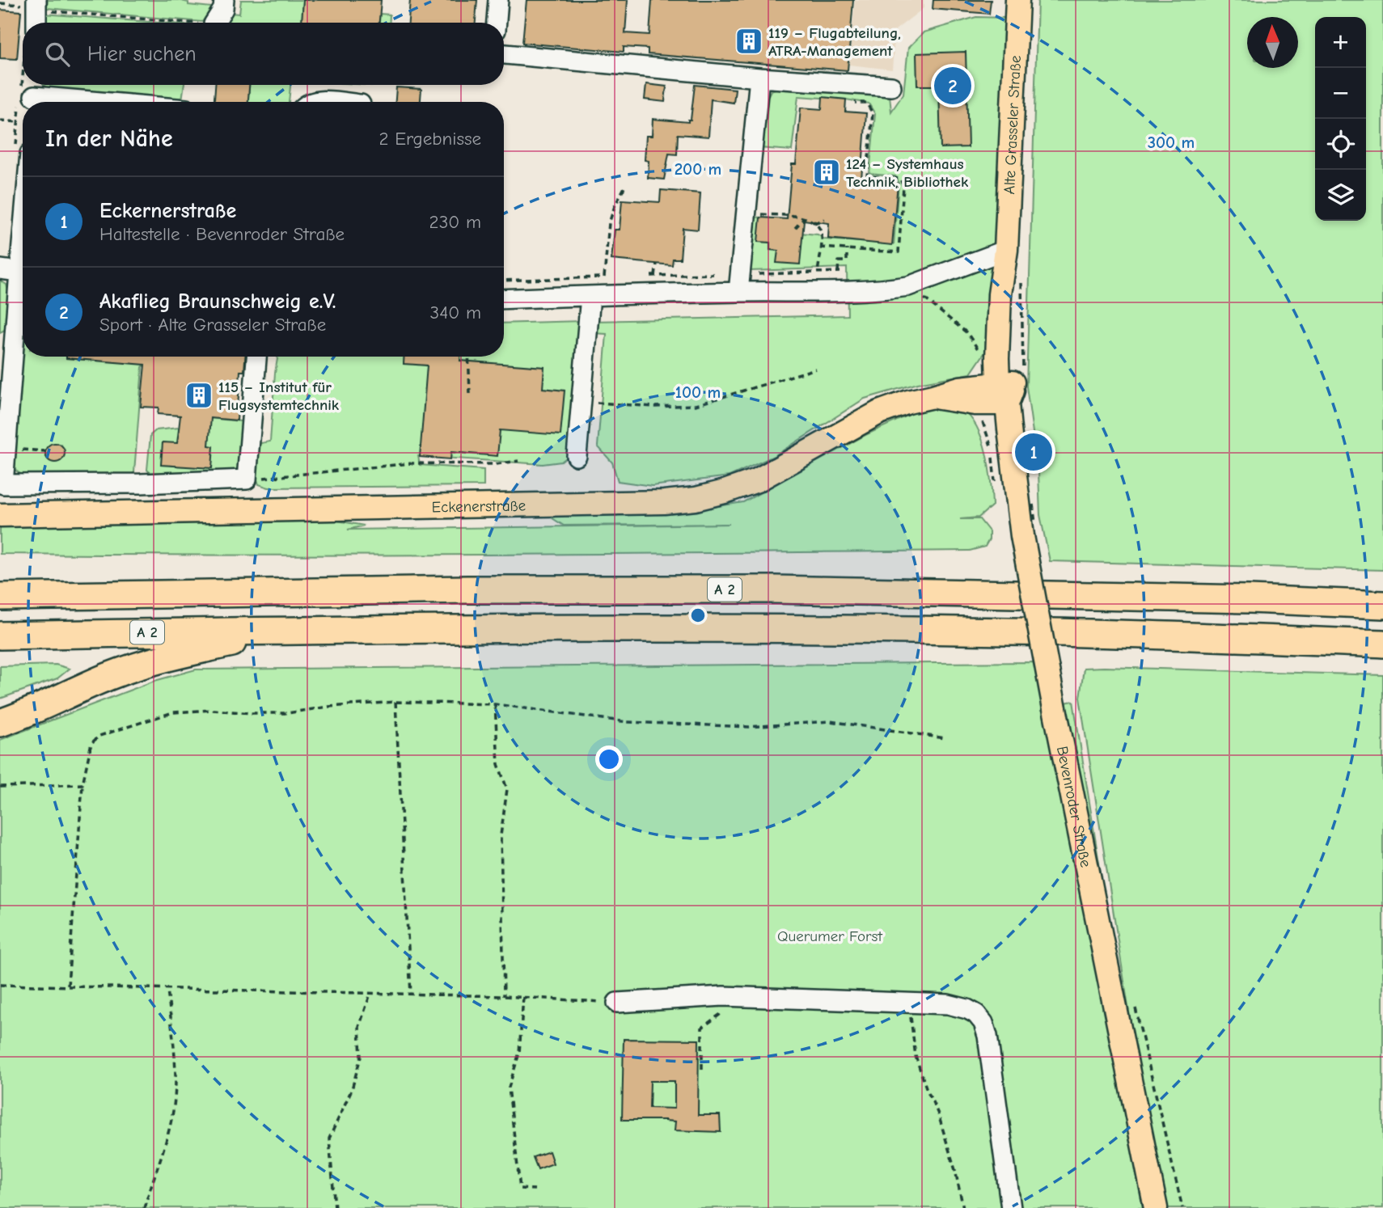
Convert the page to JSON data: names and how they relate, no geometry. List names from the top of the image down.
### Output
{
  "streets": {
    "highway": ["A 2"],
    "main road": ["Alte Grasseler Straße", "Eckenerstraße", "Bevenroder Straße"]
  },
  "crossings": [
    ["Alte Grasseler Straße", "Eckenerstraße"],
    ["Alte Grasseler Straße", "Bevenroder Straße"],
    ["Eckenerstraße", "Bevenroder Straße"]
  ],
  "parks": ["Querumer Forst"],
  "places": {
    "building": ["119 – Flugabteilung, ATRA-Management", "124 – Systemhaus Technik, Bibliothek", "115 – Institut für Flugsystemtechnik"]
  },
  "north": "top",
  "page": {
    "map_buttons": ["+", "−"],
    "search": "Hier suchen",
    "pins": ["2", "1"],
    "heading": ["In der Nähe", "2 Ergebnisse"],
    "list": [
      {
        "mark": "1",
        "name": "Eckernerstraße",
        "note": "Haltestelle · Bevenroder Straße",
        "value": "230 m"
      },
      {
        "mark": "2",
        "name": "Akaflieg Braunschweig e.V.",
        "note": "Sport · Alte Grasseler Straße",
        "value": "340 m"
      }
    ]
  },
  "rings": ["300 m", "200 m", "100 m"]
}
